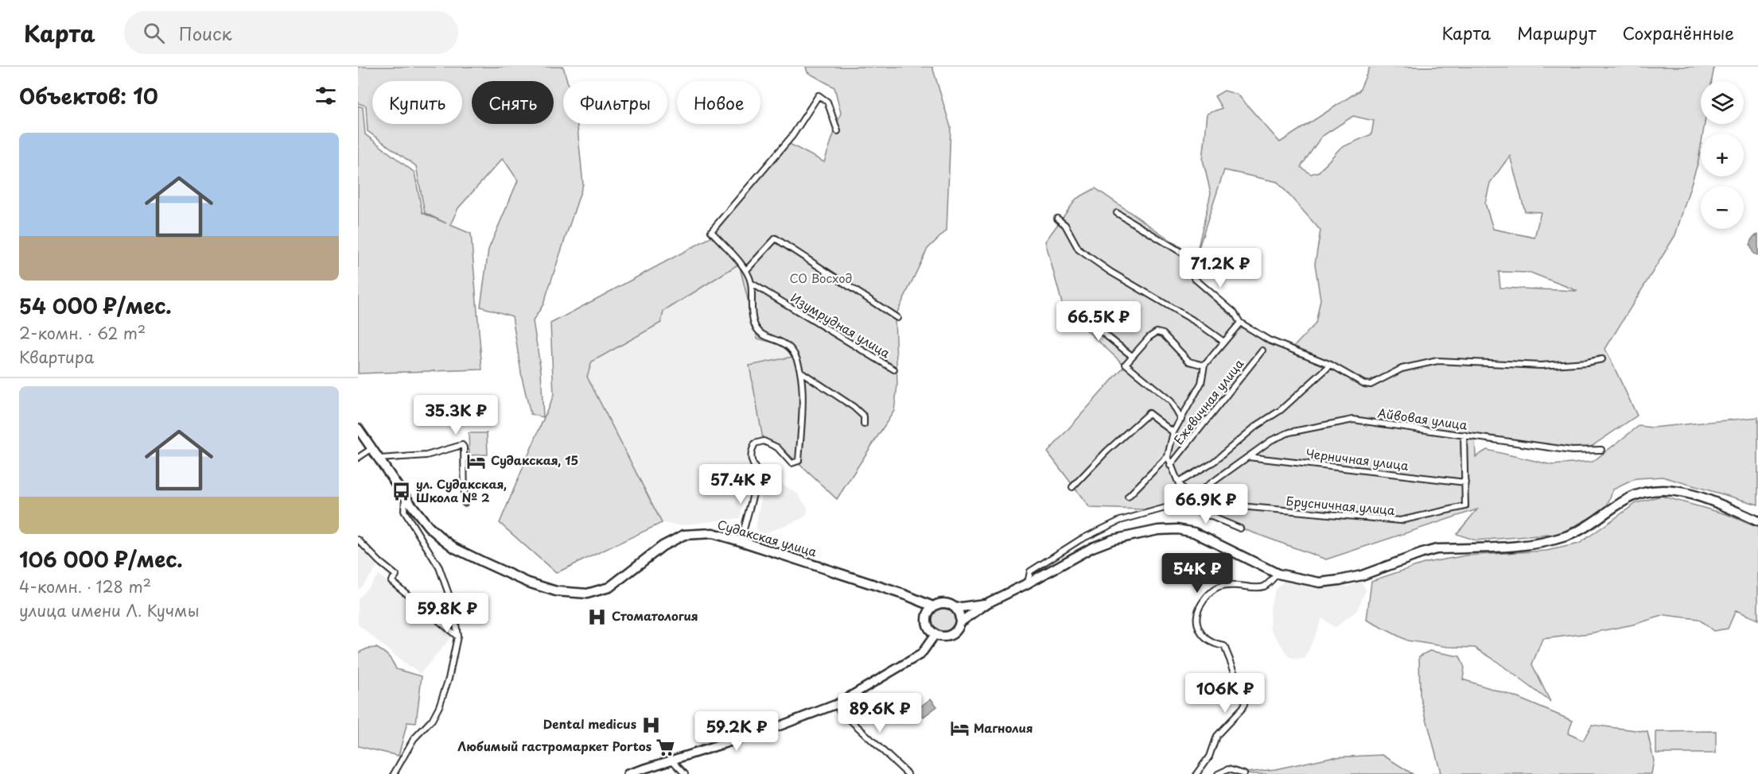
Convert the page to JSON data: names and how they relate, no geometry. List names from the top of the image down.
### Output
{
  "streets": {
    "main road": ["Судакская улица"],
    "street": [
      "Изумрудная улица",
      "Ежевичная улица",
      "Айвовая улица",
      "Черничная улица",
      "Брусничная улица"
    ]
  },
  "crossings": [
    ["Айвовая улица", "Черничная улица"],
    ["Айвовая улица", "Брусничная улица"],
    ["Черничная улица", "Брусничная улица"]
  ],
  "parks": ["СО Восход"],
  "places": {
    "hotel": ["Судакская, 15", "Магнолия"],
    "bus stop": ["ул. Судакская, Школа № 2"],
    "hospital": ["Стоматология", "Dental medicus"],
    "supermarket": ["Любимый гастромаркет Portos"]
  },
  "page": {
    "header": "Карта",
    "search": "Поиск",
    "nav": ["Карта", "Маршрут", "Сохранённые"],
    "heading": "Объектов: 10",
    "map_buttons": ["+", "−"],
    "chip": [
      "Купить",
      "Снять",
      "Фильтры",
      "Новое"
    ],
    "list": [
      {
        "name": "54 000 ₽/мес.",
        "note": "2-комн. · 62 m² · Квартира"
      },
      {
        "name": "106 000 ₽/мес.",
        "note": "4-комн. · 128 m² · улица имени Л. Кучмы"
      }
    ],
    "price": [
      "71.2K ₽",
      "66.5K ₽",
      "35.3K ₽",
      "57.4K ₽",
      "66.9K ₽",
      "54K ₽",
      "59.8K ₽",
      "106K ₽",
      "89.6K ₽",
      "59.2K ₽"
    ]
  }
}
